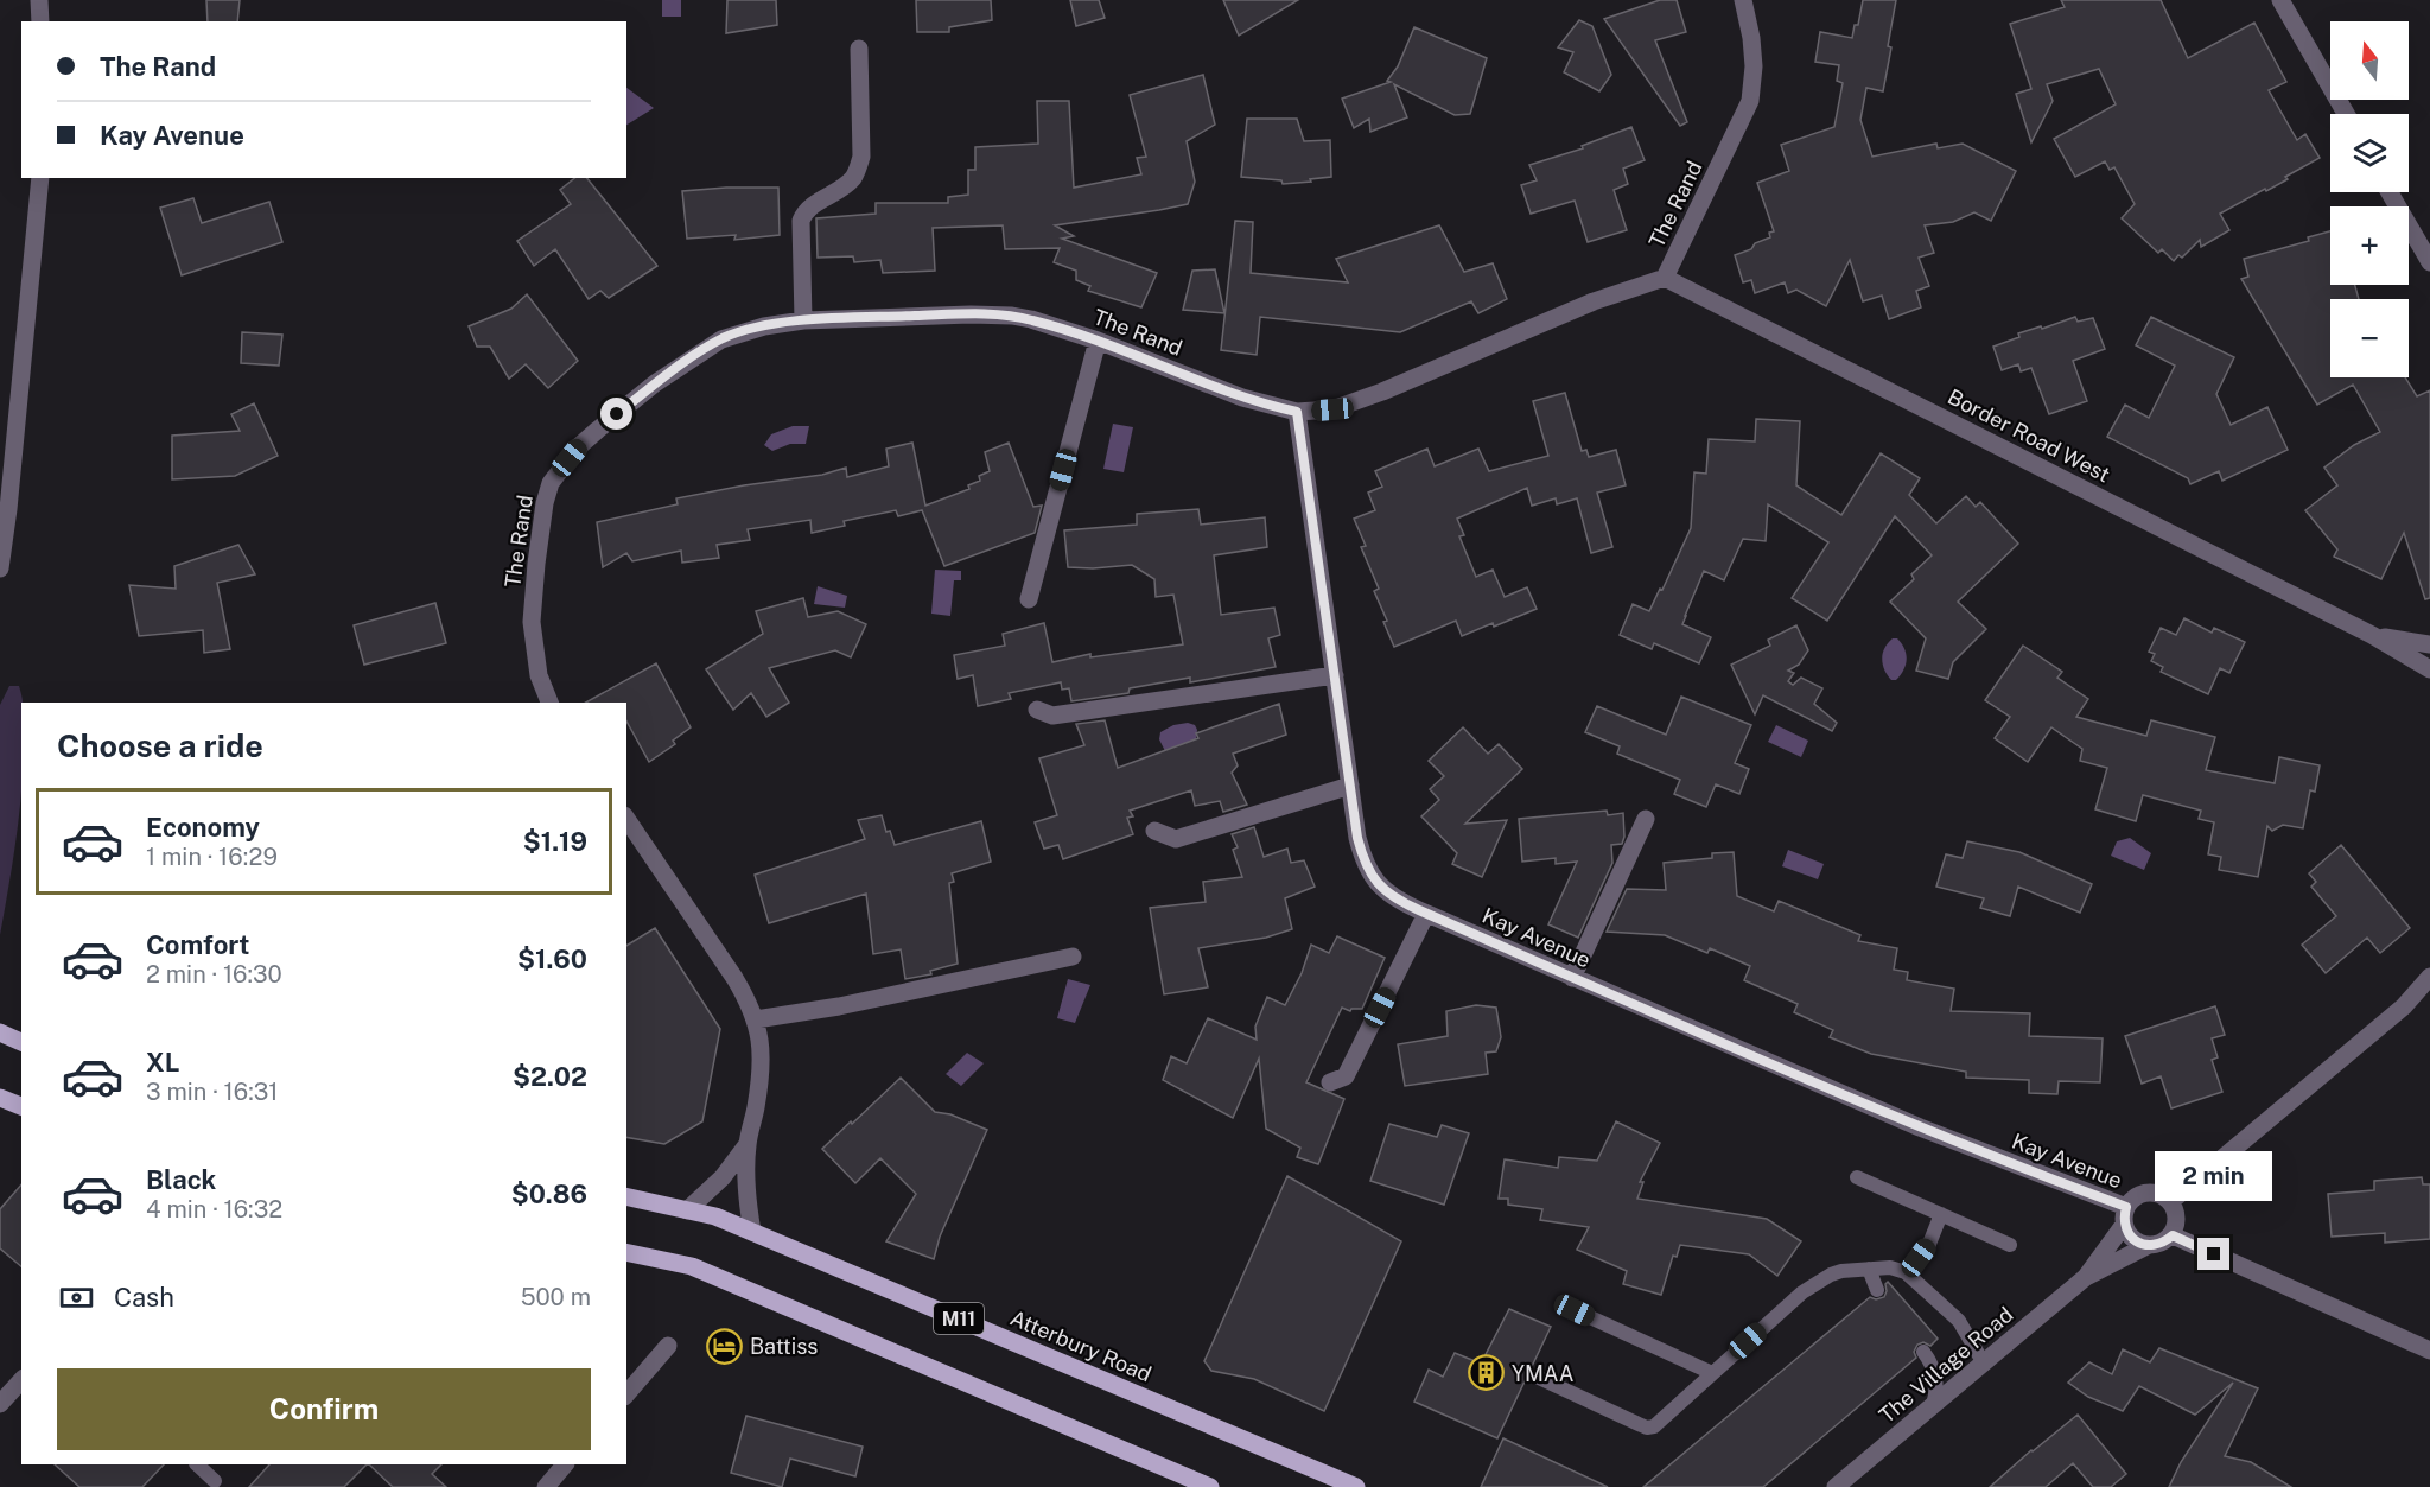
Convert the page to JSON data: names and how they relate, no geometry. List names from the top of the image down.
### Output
{
  "streets": {
    "main road": ["M11", "Atterbury Road"],
    "street": [
      "The Rand",
      "Border Road West",
      "Kay Avenue",
      "The Village Road"
    ]
  },
  "crossings": [
    ["The Rand", "Border Road West"],
    ["The Rand", "Kay Avenue"]
  ],
  "places": {
    "hotel": ["Battiss"],
    "building": ["YMAA"]
  },
  "north": "top",
  "page": {
    "map_buttons": ["+", "−"],
    "banner": ["The Rand", "Kay Avenue"],
    "heading": "Choose a ride",
    "list": [
      {
        "name": "Economy",
        "note": "1 min · 16:29",
        "value": "$1.19"
      },
      {
        "name": "Comfort",
        "note": "2 min · 16:30",
        "value": "$1.60"
      },
      {
        "name": "XL",
        "note": "3 min · 16:31",
        "value": "$2.02"
      },
      {
        "name": "Black",
        "note": "4 min · 16:32",
        "value": "$0.86"
      }
    ],
    "bubble": "2 min",
    "pay": ["Cash", "500 m"],
    "buttons": "Confirm"
  }
}
